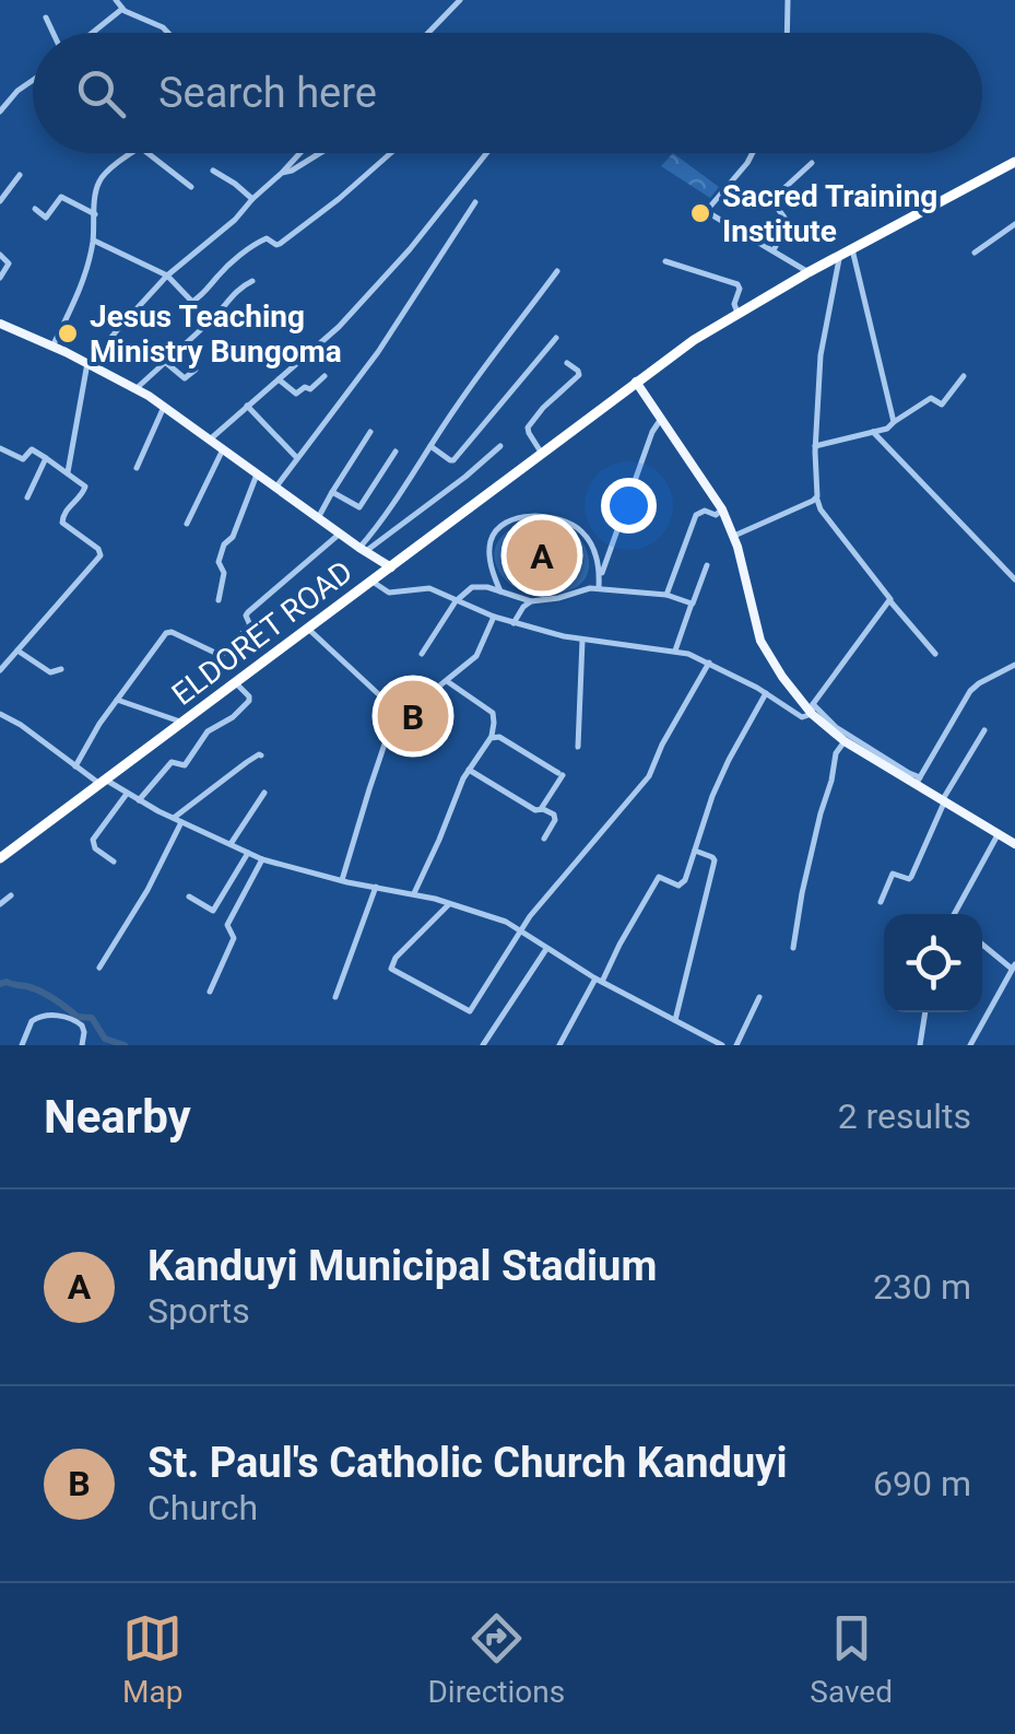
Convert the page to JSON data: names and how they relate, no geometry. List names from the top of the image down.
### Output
{
  "streets": {
    "highway": ["ELDORET ROAD"]
  },
  "places": ["Sacred Training Institute", "Jesus Teaching Ministry Bungoma"],
  "page": {
    "search": "Search here",
    "pins": ["A", "B"],
    "heading": ["Nearby", "2 results"],
    "list": [
      {
        "mark": "A",
        "name": "Kanduyi Municipal Stadium",
        "note": "Sports",
        "value": "230 m"
      },
      {
        "mark": "B",
        "name": "St. Paul's Catholic Church Kanduyi",
        "note": "Church",
        "value": "690 m"
      }
    ],
    "nav": ["Map", "Directions", "Saved"]
  }
}
